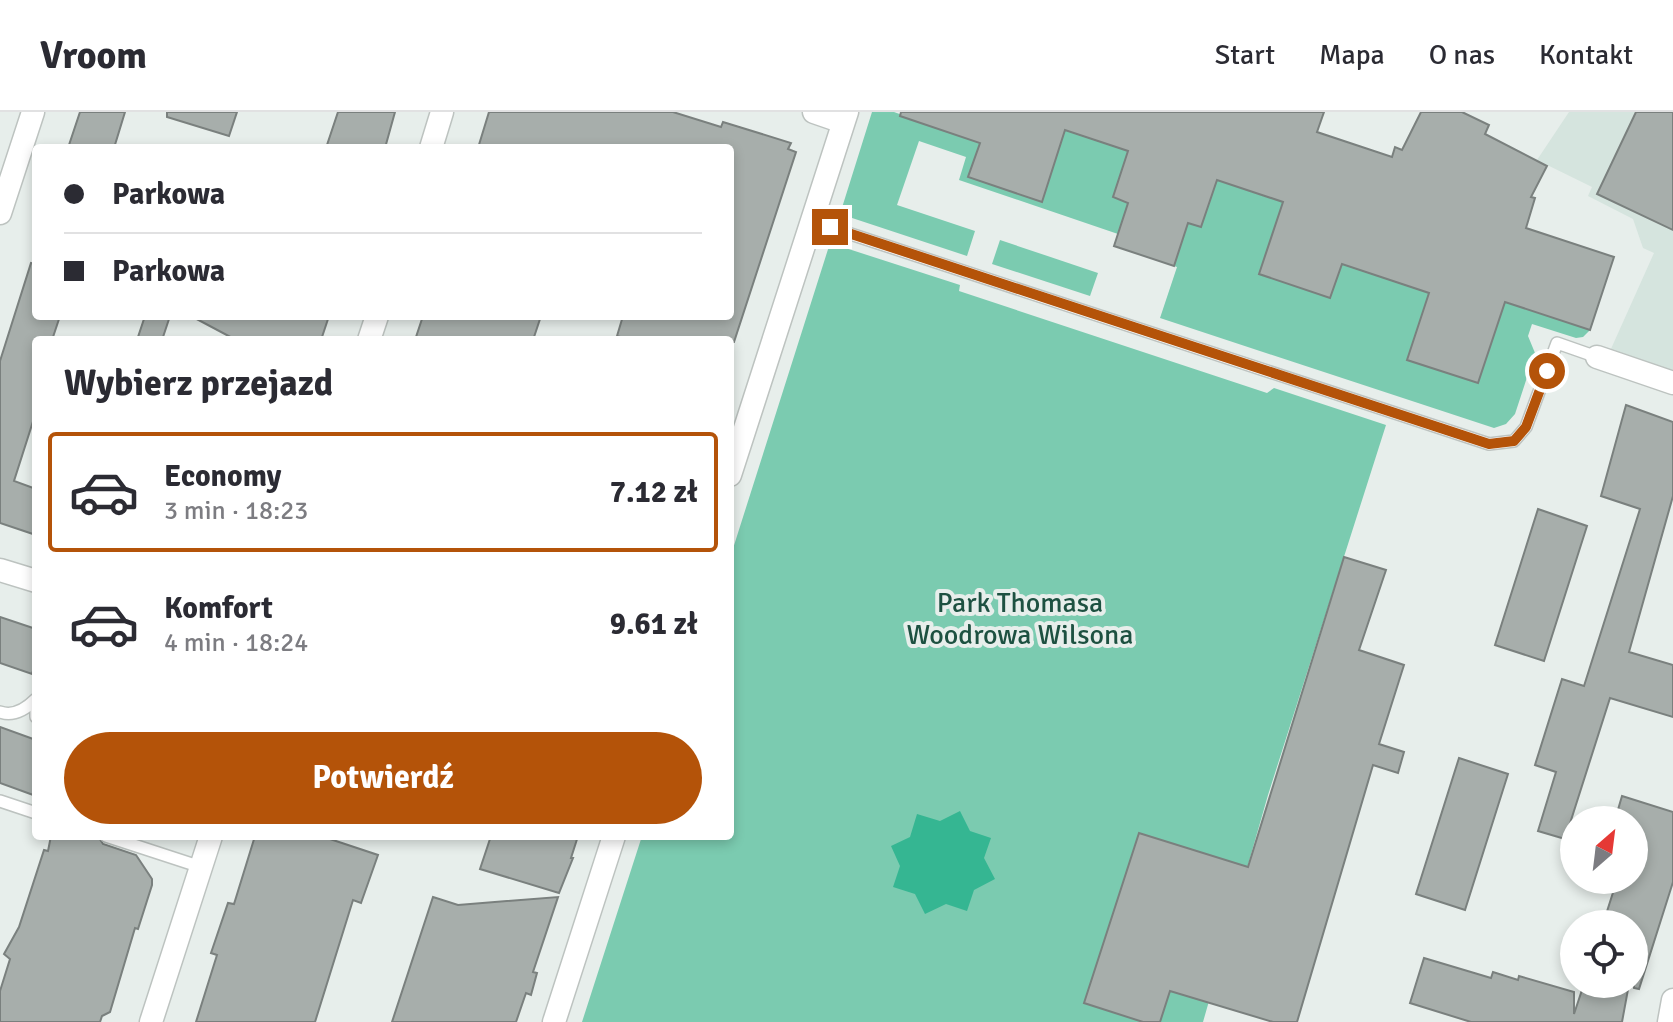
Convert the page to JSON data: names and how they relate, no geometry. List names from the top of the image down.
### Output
{
  "parks": ["Park Thomasa Woodrowa Wilsona"],
  "north": "top right",
  "page": {
    "header": "Vroom",
    "nav": [
      "Start",
      "Mapa",
      "O nas",
      "Kontakt"
    ],
    "banner": ["Parkowa", "Parkowa"],
    "heading": "Wybierz przejazd",
    "list": [
      {
        "name": "Economy",
        "note": "3 min · 18:23",
        "value": "7.12 zł"
      },
      {
        "name": "Komfort",
        "note": "4 min · 18:24",
        "value": "9.61 zł"
      }
    ],
    "buttons": "Potwierdź"
  }
}
